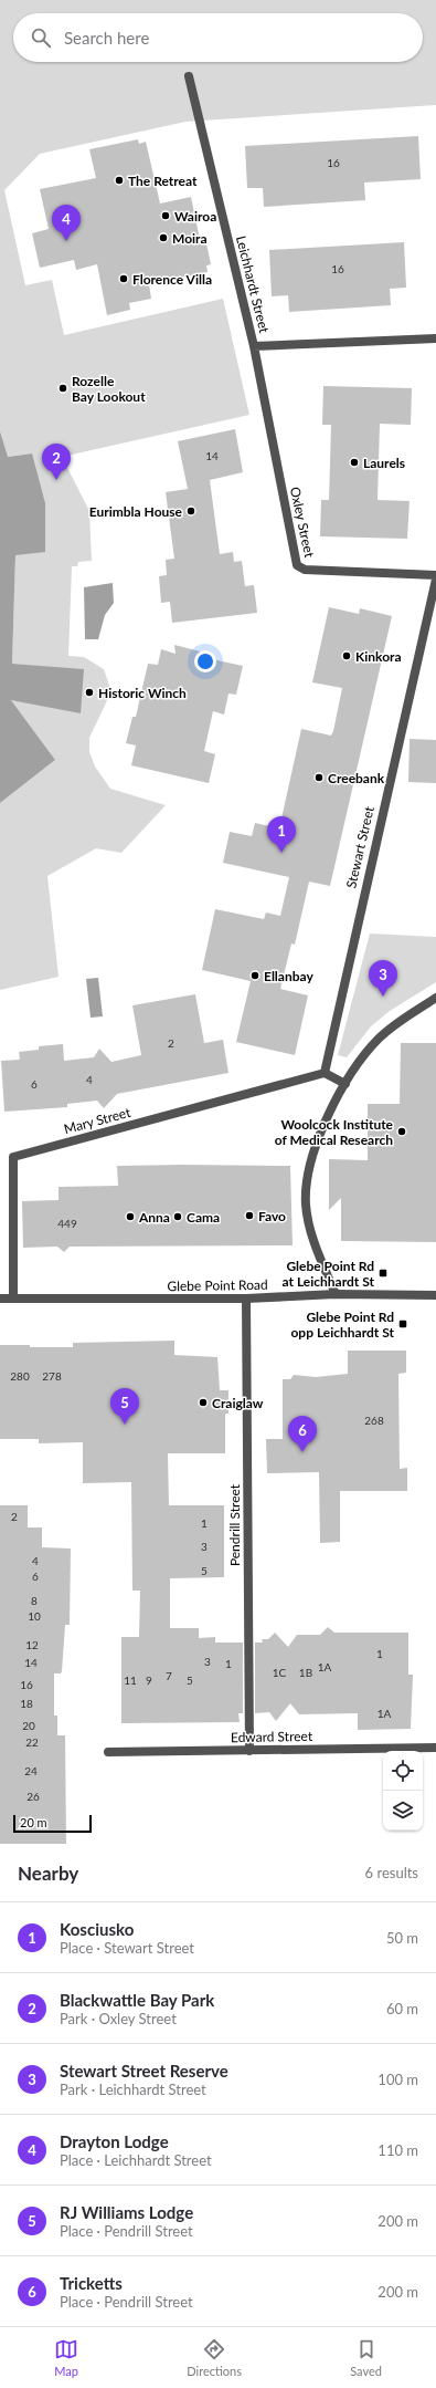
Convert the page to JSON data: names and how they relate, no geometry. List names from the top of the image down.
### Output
{
  "streets": {
    "street": [
      "Leichhardt Street",
      "Oxley Street",
      "Stewart Street",
      "Mary Street",
      "Glebe Point Road",
      "Pendrill Street",
      "Edward Street"
    ]
  },
  "crossings": [
    ["Leichhardt Street", "Oxley Street"],
    ["Stewart Street", "Mary Street"],
    ["Mary Street", "Glebe Point Road"],
    ["Glebe Point Road", "Pendrill Street"],
    ["Pendrill Street", "Edward Street"]
  ],
  "places": {
    "other": [
      "The Retreat",
      "Wairoa",
      "Moira",
      "Florence Villa",
      "Rozelle Bay Lookout",
      "Laurels",
      "Eurimbla House",
      "Kinkora",
      "Historic Winch",
      "Creebank",
      "Ellanbay",
      "Woolcock Institute of Medical Research",
      "Favo",
      "Anna",
      "Cama",
      "Craiglaw"
    ],
    "transit": ["Glebe Point Rd at Leichhardt St", "Glebe Point Rd opp Leichhardt St"]
  },
  "house_numbers": [
    "16",
    "16",
    "14",
    "2",
    "4",
    "6",
    "449",
    "280",
    "278",
    "268",
    "2",
    "1",
    "3",
    "4",
    "5",
    "6",
    "8",
    "10",
    "12",
    "1",
    "3",
    "14",
    "1",
    "1A",
    "1C",
    "1B",
    "7",
    "11",
    "9",
    "5",
    "16",
    "18",
    "1A",
    "20",
    "22",
    "24",
    "26"
  ],
  "scale_bar": "20 m",
  "page": {
    "search": "Search here",
    "pins": [
      "4",
      "2",
      "1",
      "3",
      "5",
      "6"
    ],
    "scale": "20 m",
    "heading": ["Nearby", "6 results"],
    "list": [
      {
        "mark": "1",
        "name": "Kosciusko",
        "note": "Place · Stewart Street",
        "value": "50 m"
      },
      {
        "mark": "2",
        "name": "Blackwattle Bay Park",
        "note": "Park · Oxley Street",
        "value": "60 m"
      },
      {
        "mark": "3",
        "name": "Stewart Street Reserve",
        "note": "Park · Leichhardt Street",
        "value": "100 m"
      },
      {
        "mark": "4",
        "name": "Drayton Lodge",
        "note": "Place · Leichhardt Street",
        "value": "110 m"
      },
      {
        "mark": "5",
        "name": "RJ Williams Lodge",
        "note": "Place · Pendrill Street",
        "value": "200 m"
      },
      {
        "mark": "6",
        "name": "Tricketts",
        "note": "Place · Pendrill Street",
        "value": "200 m"
      }
    ],
    "nav": ["Map", "Directions", "Saved"]
  }
}
